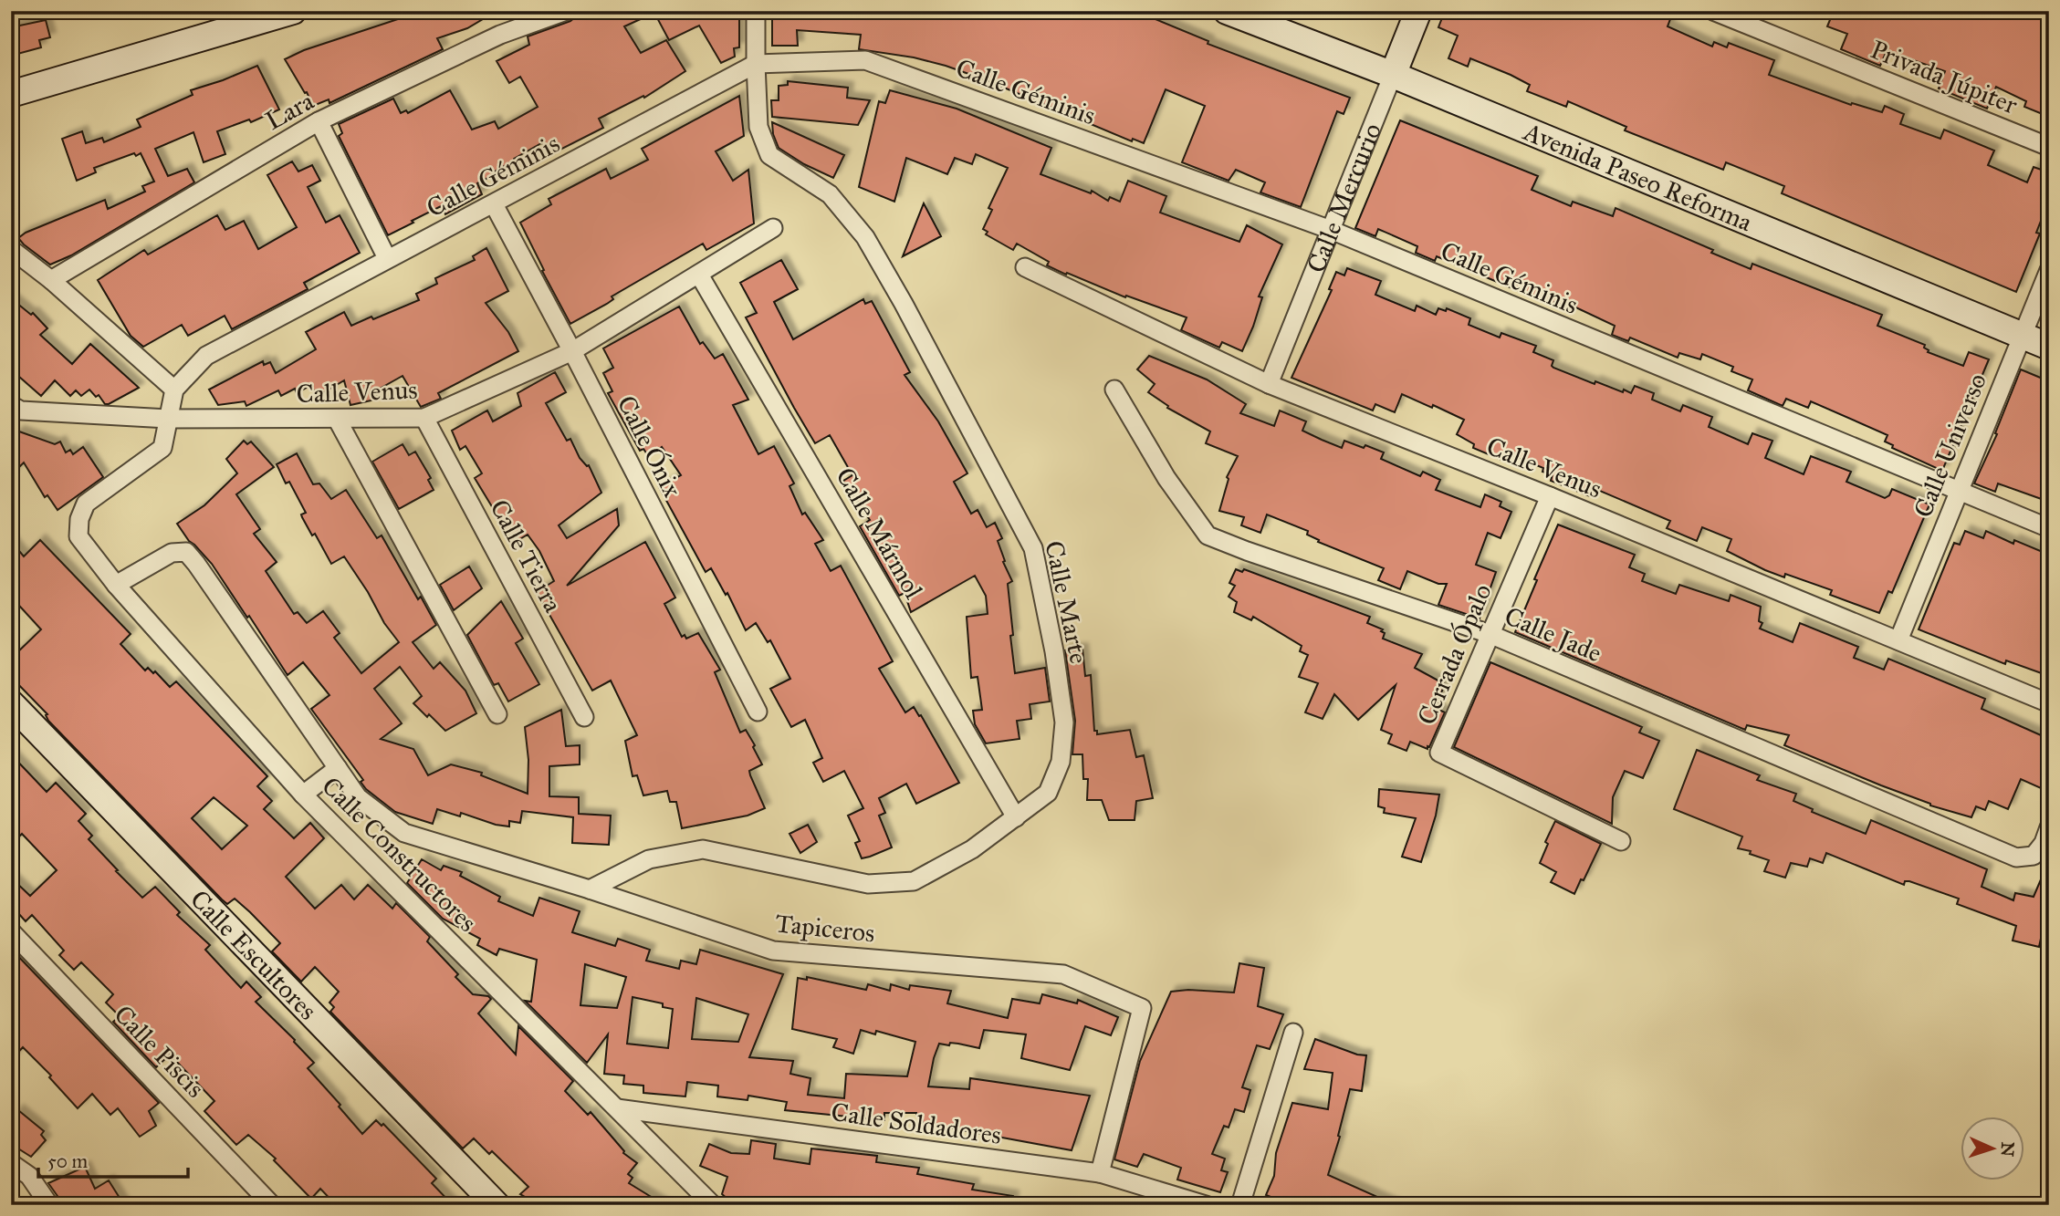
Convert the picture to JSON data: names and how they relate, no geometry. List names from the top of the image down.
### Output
{
  "streets": {
    "main road": ["Avenida Paseo Reforma", "Calle Mercurio", "Calle Escultores"],
    "street": [
      "Privada Júpiter",
      "Calle Géminis",
      "Lara",
      "Calle Venus",
      "Calle Universo",
      "Calle Ónix",
      "Calle Mármol",
      "Calle Tierra",
      "Calle Marte",
      "Calle Jade",
      "Cerrada Ópalo",
      "Calle Constructores",
      "Tapiceros",
      "Calle Piscis",
      "Calle Soldadores"
    ]
  },
  "crossings": [
    ["Calle Géminis", "Calle Mercurio"],
    ["Calle Géminis", "Calle Universo"],
    ["Calle Géminis", "Calle Ónix"],
    ["Calle Géminis", "Calle Marte"],
    ["Avenida Paseo Reforma", "Calle Mercurio"],
    ["Avenida Paseo Reforma", "Calle Universo"],
    ["Calle Mercurio", "Calle Venus"],
    ["Calle Venus", "Calle Universo"],
    ["Calle Venus", "Calle Ónix"],
    ["Calle Venus", "Calle Mármol"],
    ["Calle Venus", "Calle Tierra"],
    ["Calle Venus", "Cerrada Ópalo"],
    ["Calle Venus", "Calle Constructores"],
    ["Calle Mármol", "Calle Marte"],
    ["Calle Marte", "Tapiceros"],
    ["Calle Jade", "Cerrada Ópalo"],
    ["Calle Constructores", "Tapiceros"],
    ["Calle Constructores", "Calle Soldadores"],
    ["Tapiceros", "Calle Soldadores"]
  ],
  "scale_bar": "50 m",
  "north": "right"
}
